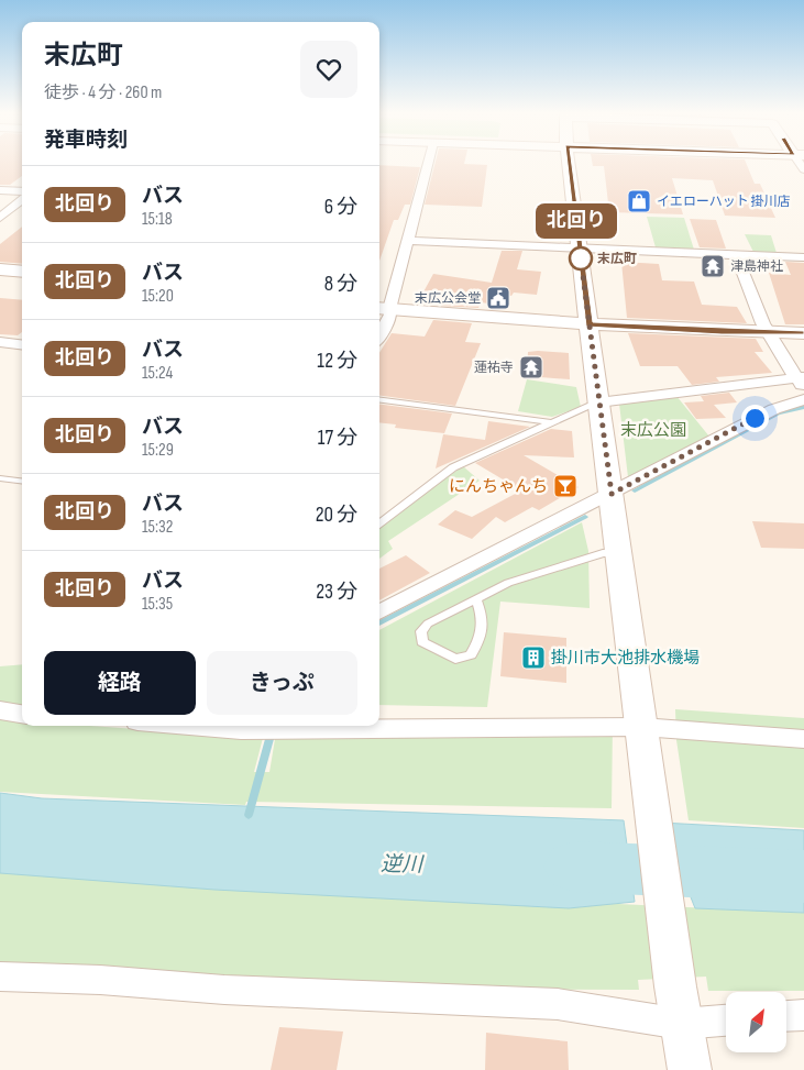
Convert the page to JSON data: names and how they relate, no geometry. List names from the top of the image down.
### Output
{
  "water": ["逆川"],
  "parks": ["末広公園"],
  "places": {
    "shop": ["イエローハット 掛川店"],
    "other": ["末広町"],
    "temple": ["津島神社", "蓮祐寺"],
    "public building": ["末広公会堂"],
    "bar": ["にんちゃんち"],
    "building": ["掛川市大池排水機場"]
  },
  "lines": ["bus line 北回り"],
  "north": "top right",
  "page": {
    "on_map": "北回り",
    "heading": [
      ["末広町", "徒歩 · 4 分 · 260 m"],
      "発車時刻"
    ],
    "list": [
      {
        "mark": "北回り",
        "name": "バス",
        "note": "15:18",
        "value": "6 分"
      },
      {
        "mark": "北回り",
        "name": "バス",
        "note": "15:20",
        "value": "8 分"
      },
      {
        "mark": "北回り",
        "name": "バス",
        "note": "15:24",
        "value": "12 分"
      },
      {
        "mark": "北回り",
        "name": "バス",
        "note": "15:29",
        "value": "17 分"
      },
      {
        "mark": "北回り",
        "name": "バス",
        "note": "15:32",
        "value": "20 分"
      },
      {
        "mark": "北回り",
        "name": "バス",
        "note": "15:35",
        "value": "23 分"
      }
    ],
    "buttons": ["経路", "きっぷ"]
  }
}
